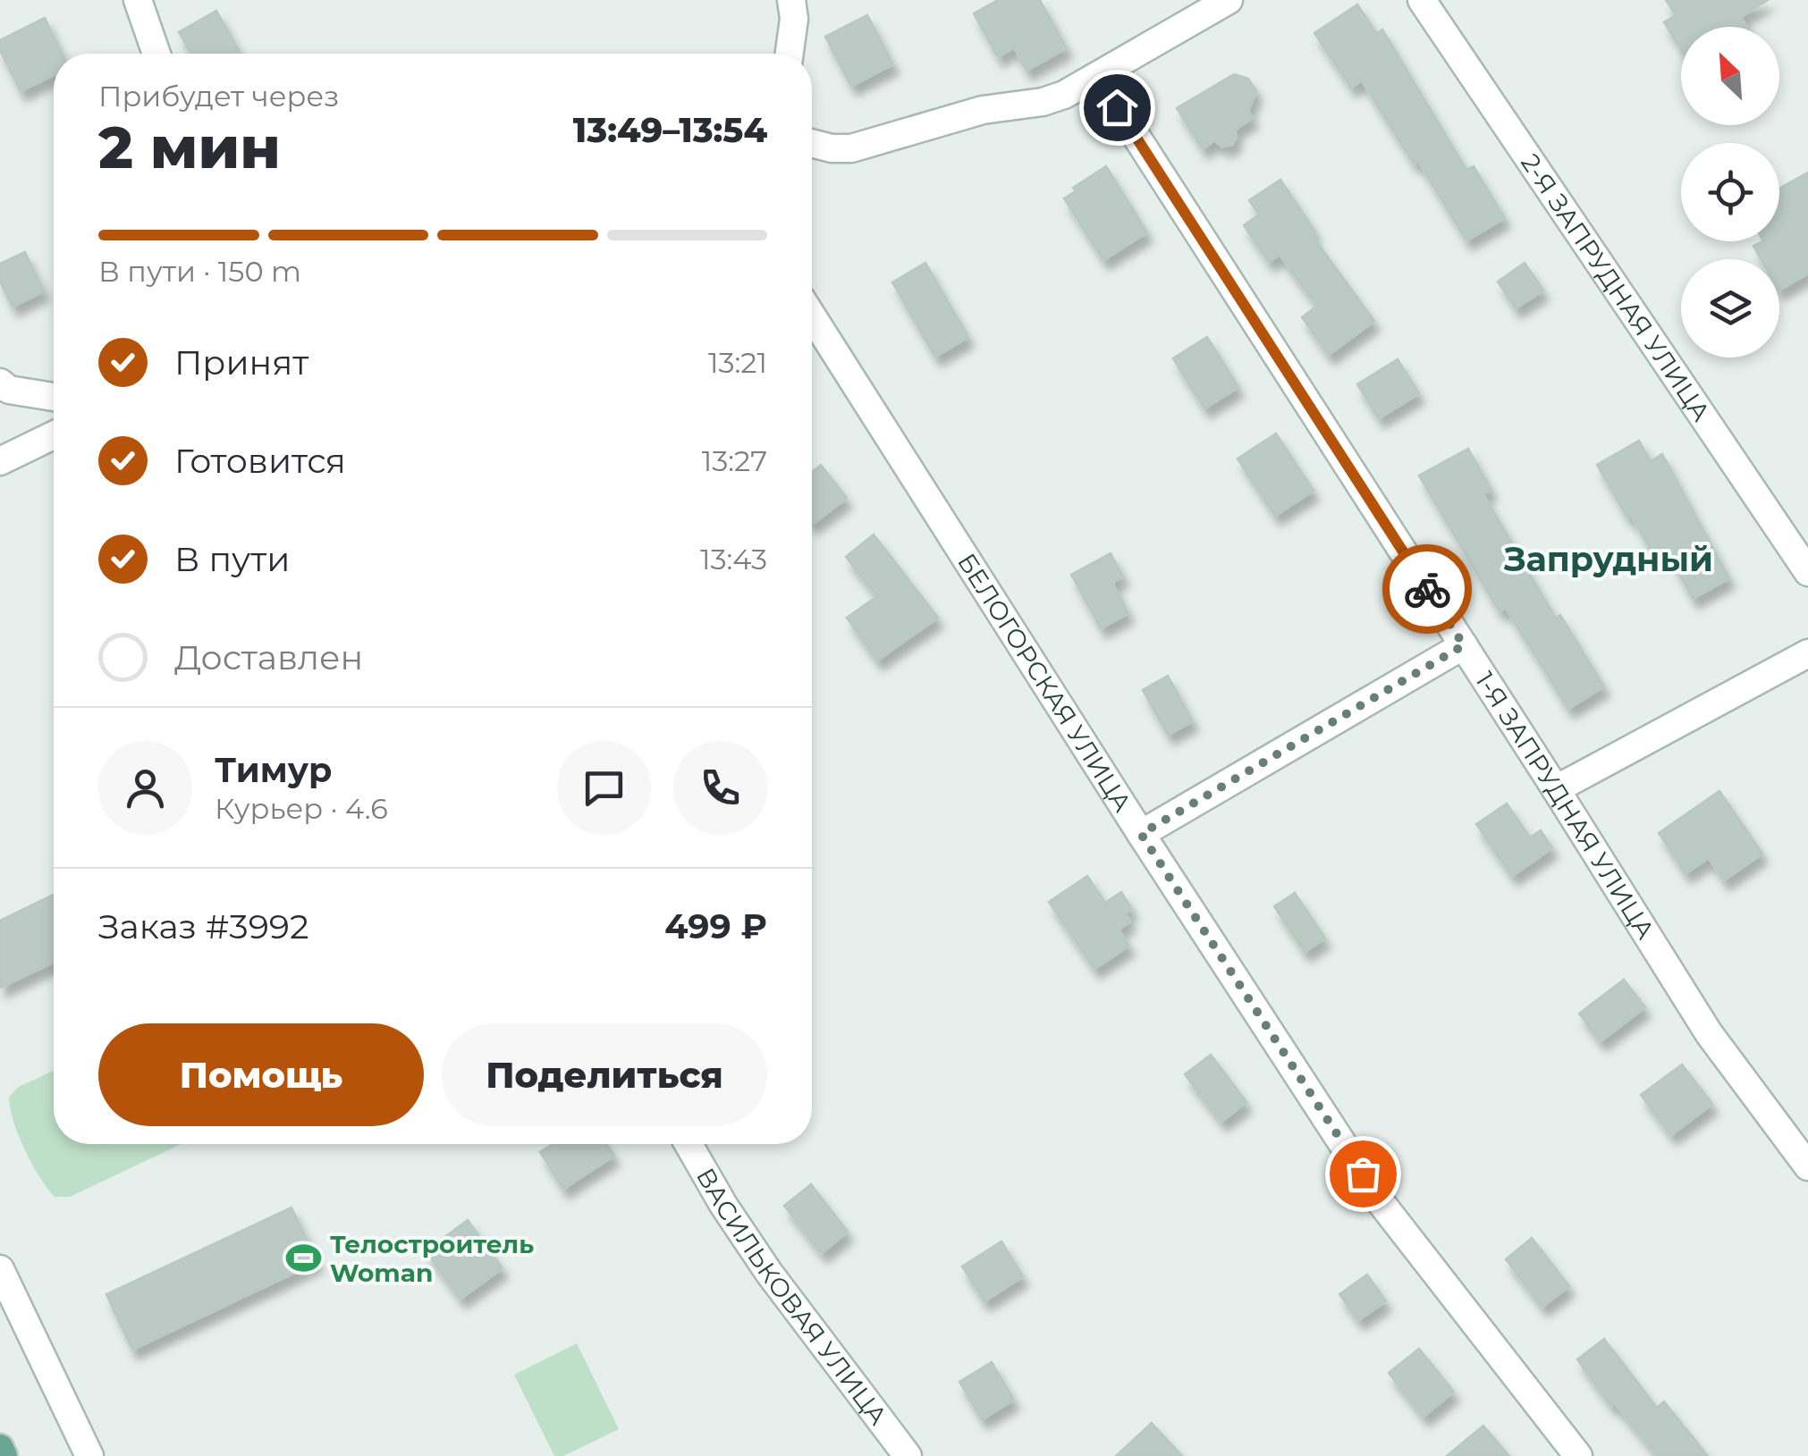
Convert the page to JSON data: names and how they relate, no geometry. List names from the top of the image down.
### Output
{
  "streets": {
    "street": [
      "2-Я ЗАПРУДНАЯ УЛИЦА",
      "БЕЛОГОРСКАЯ УЛИЦА",
      "1-Я ЗАПРУДНАЯ УЛИЦА",
      "ВАСИЛЬКОВАЯ УЛИЦА"
    ]
  },
  "districts": ["Запрудный"],
  "places": {
    "sports": ["Телостроитель Woman"]
  },
  "north": "top left",
  "page": {
    "heading": ["2 мин", "Прибудет через", "13:49–13:54"],
    "panel": [
      "Тимур",
      "Курьер · 4.6",
      "Заказ #3992",
      "499 ₽"
    ],
    "bar": "В пути · 150 m",
    "list": [
      ["Принят", "13:21"],
      ["Готовится", "13:27"],
      ["В пути", "13:43"],
      "Доставлен"
    ],
    "buttons": ["Помощь", "Поделиться"]
  }
}
